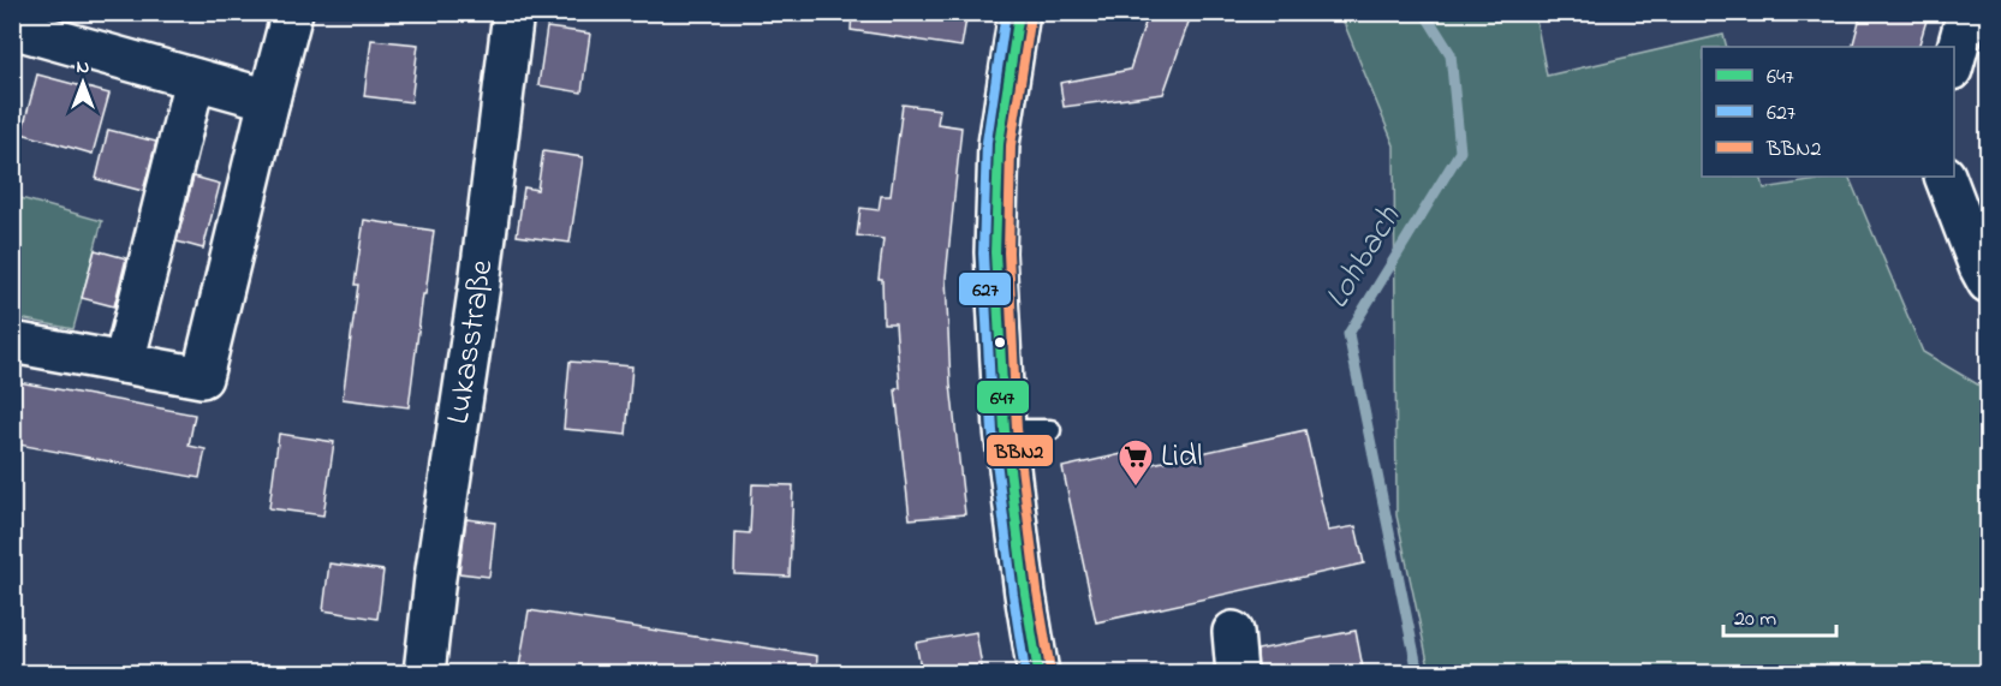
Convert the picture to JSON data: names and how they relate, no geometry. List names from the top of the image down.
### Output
{
  "streets": {
    "street": ["Lukasstraße"]
  },
  "water": ["Lohbach"],
  "places": {
    "supermarket": ["Lidl"]
  },
  "lines": ["transit line 647", "transit line 627", "transit line BBN2"],
  "legend": ["647", "627", "BBN2"],
  "scale_bar": "20 m",
  "north": "top"
}
